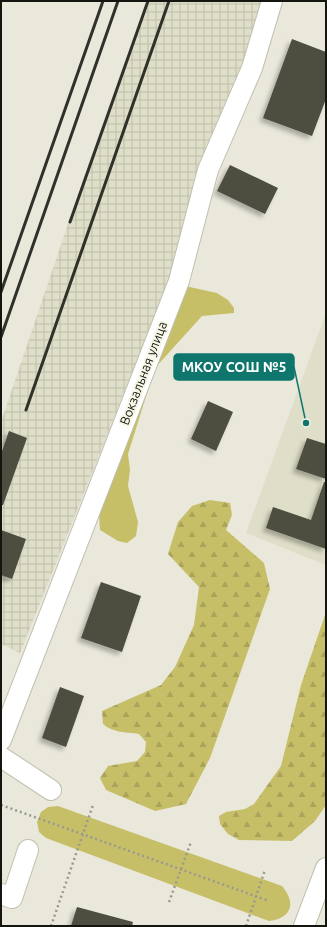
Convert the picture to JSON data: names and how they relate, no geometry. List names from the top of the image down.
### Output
{
  "streets": {
    "street": ["Вокзальная улица"]
  },
  "places": ["МКОУ СОШ №5"]
}
